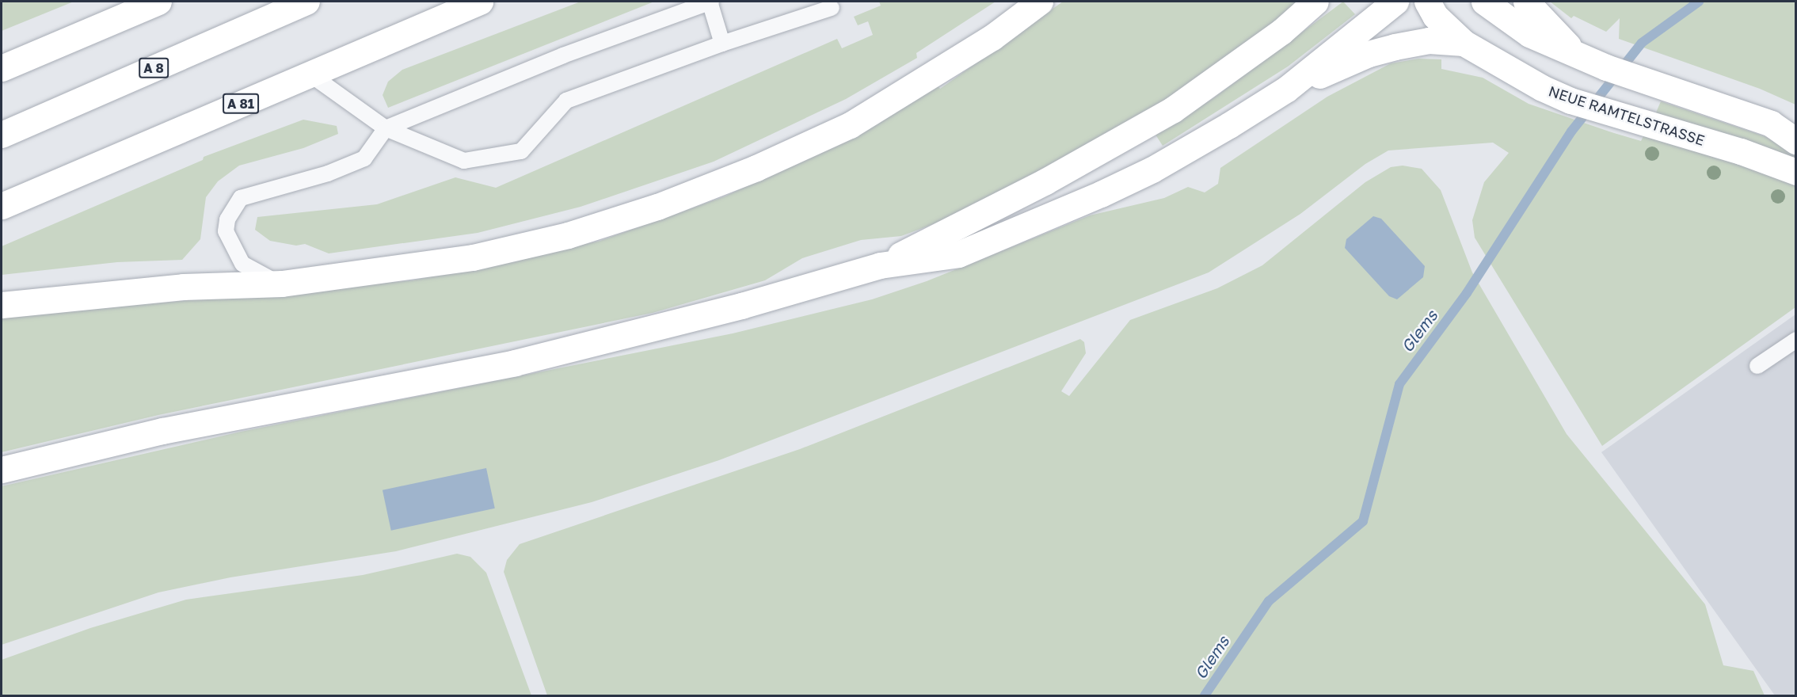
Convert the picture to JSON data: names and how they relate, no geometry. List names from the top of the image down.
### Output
{
  "streets": {
    "main road": ["A 8", "A 81", "NEUE RAMTELSTRASSE"]
  },
  "water": ["Glems"]
}
